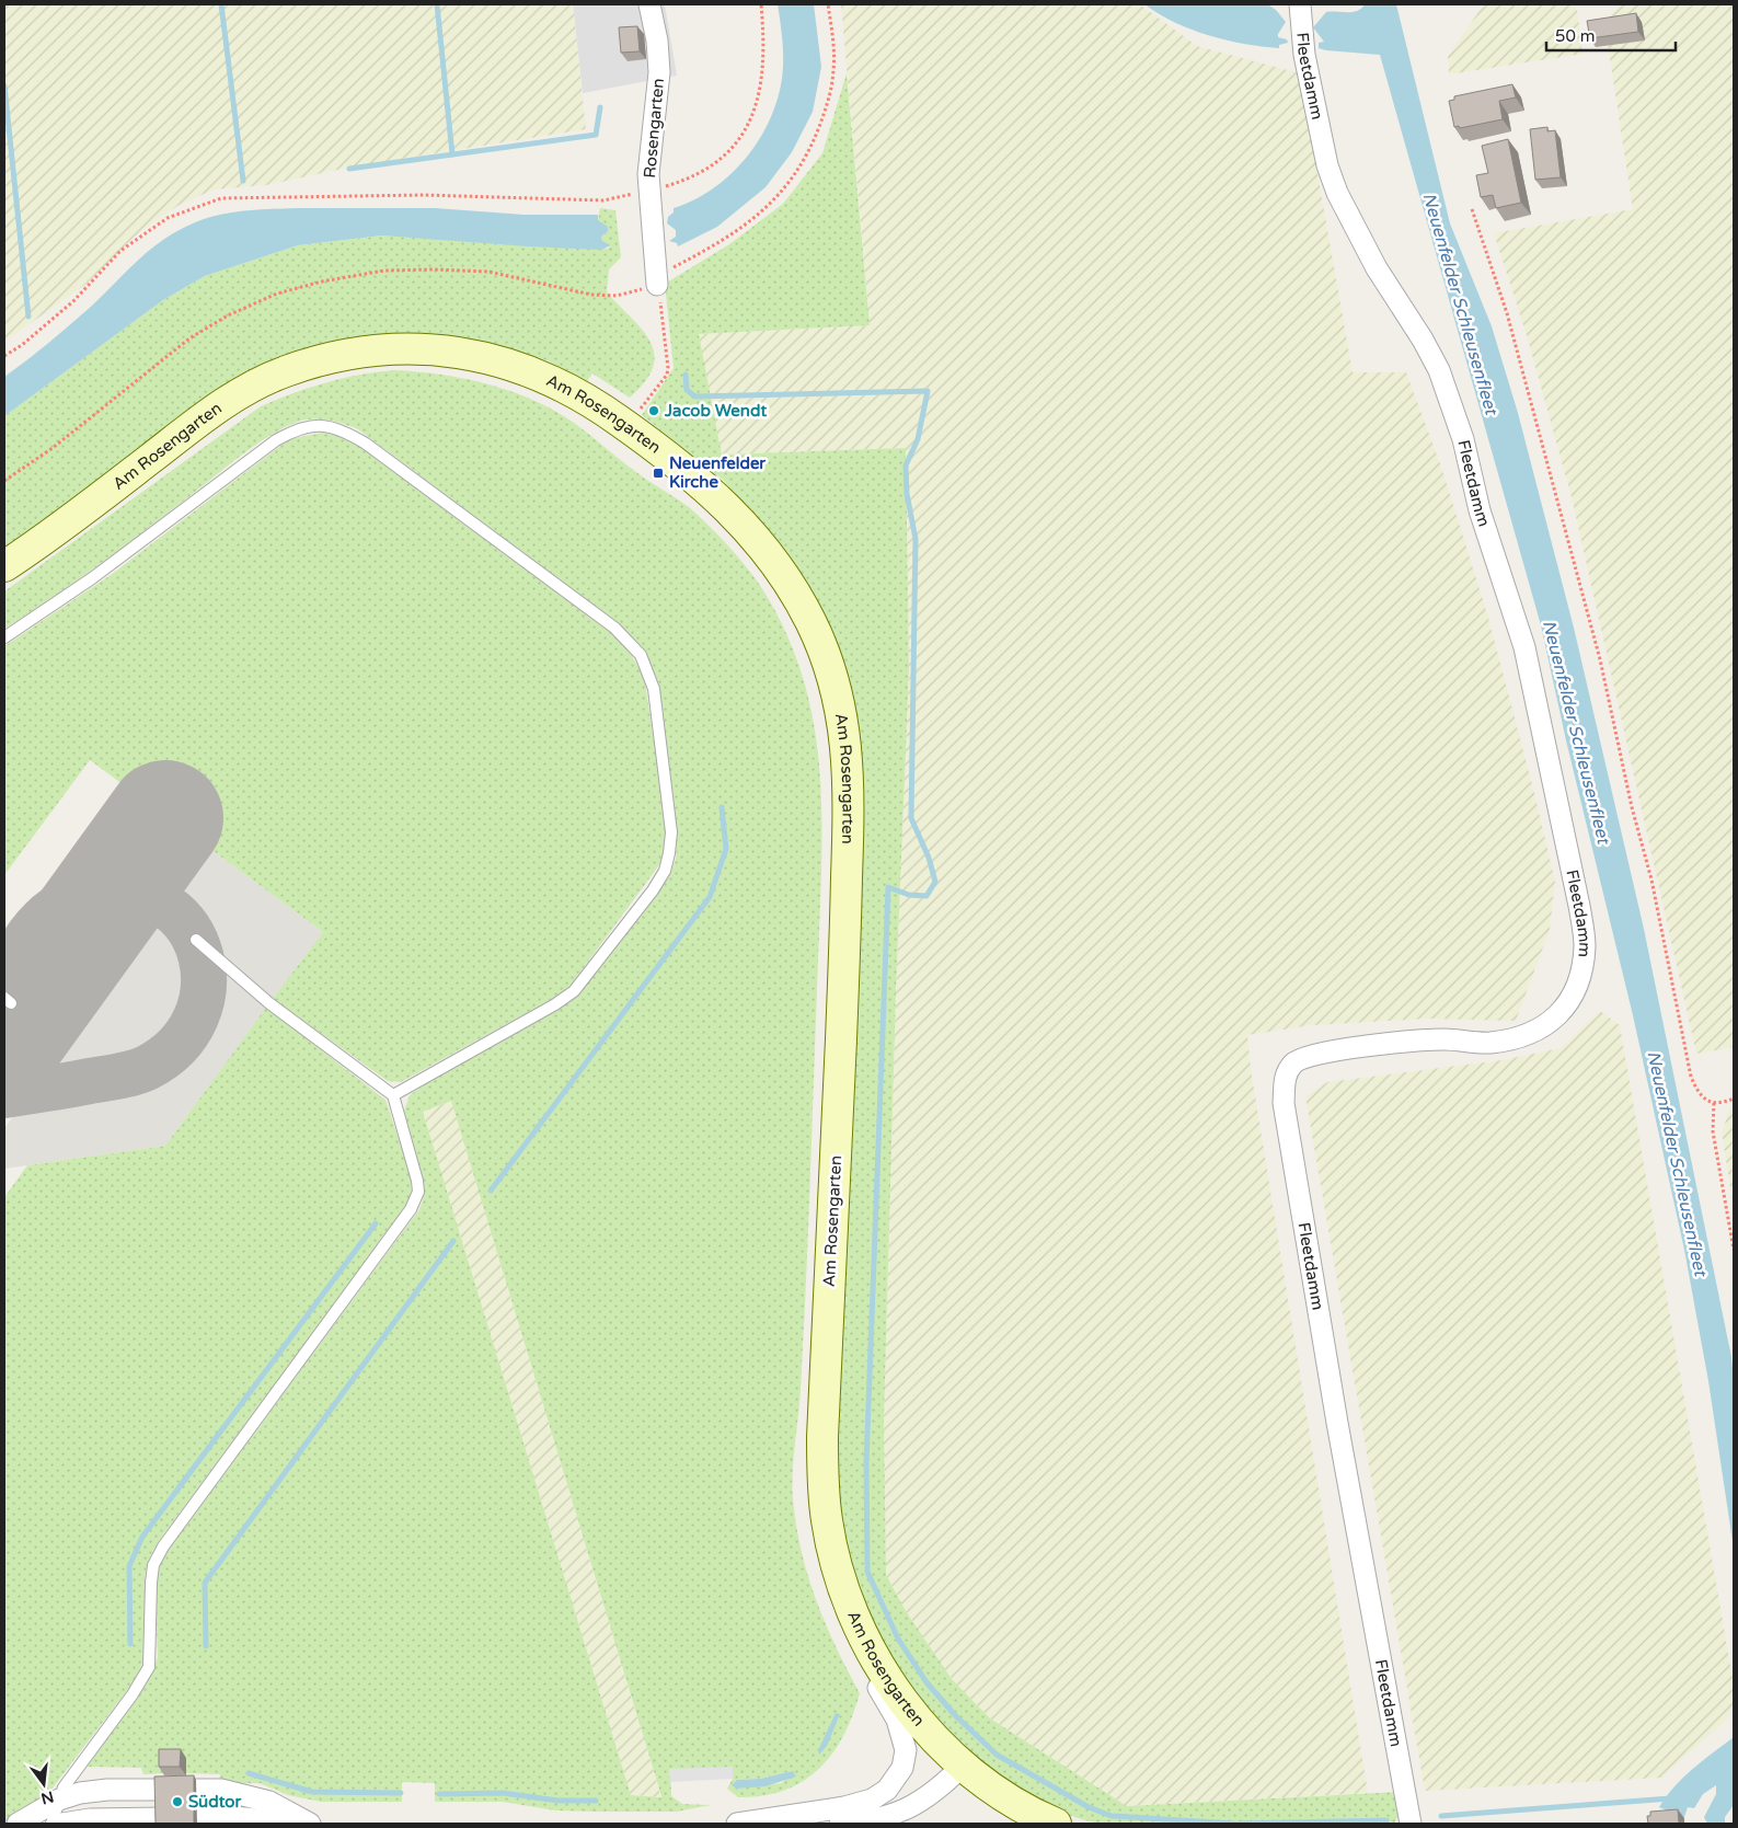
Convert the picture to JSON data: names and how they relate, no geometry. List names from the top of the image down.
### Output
{
  "streets": {
    "main road": ["Am Rosengarten"],
    "street": ["Fleetdamm", "Rosengarten"]
  },
  "water": ["Neuenfelder Schleusenfleet"],
  "places": {
    "other": ["Jacob Wendt", "Südtor"],
    "transit": ["Neuenfelder Kirche"]
  },
  "scale_bar": "50 m",
  "north": "bottom"
}
